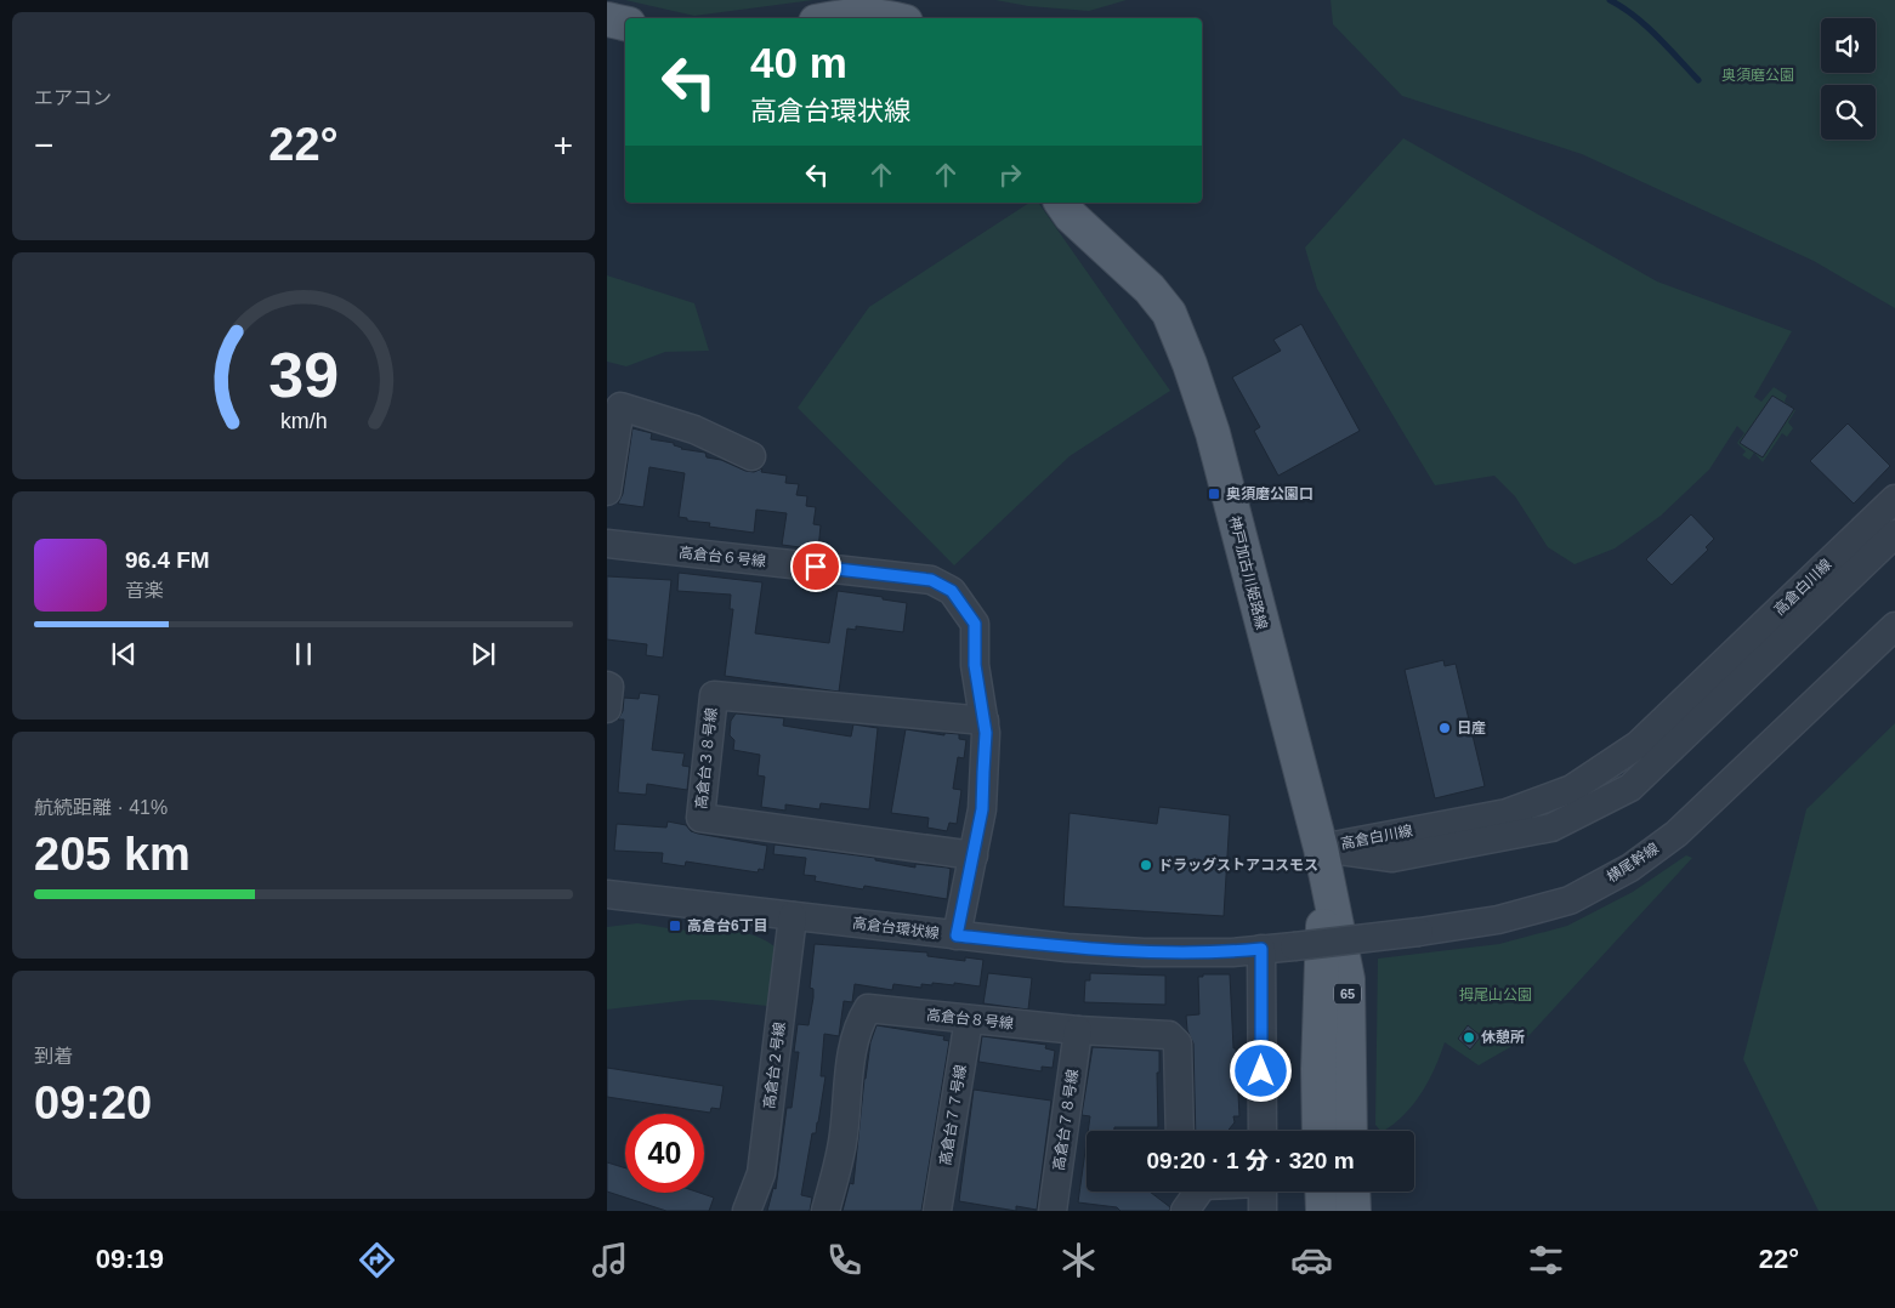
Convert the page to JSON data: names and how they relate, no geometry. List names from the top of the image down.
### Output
{
  "streets": {
    "main road": ["神戸加古川姫路線", "65"],
    "street": [
      "高倉台６号線",
      "高倉白川線",
      "高倉台３８号線",
      "横尾幹線",
      "高倉台環状線",
      "高倉台８号線",
      "高倉台２号線",
      "高倉台７７号線",
      "高倉台７８号線"
    ]
  },
  "crossings": [
    ["高倉台６号線", "高倉台３８号線"],
    ["高倉台６号線", "高倉台環状線"],
    ["神戸加古川姫路線", "高倉白川線"],
    ["横尾幹線", "高倉台環状線"],
    ["高倉台環状線", "高倉台２号線"],
    ["高倉台８号線", "高倉台７７号線"],
    ["高倉台８号線", "高倉台７８号線"]
  ],
  "parks": ["奥須磨公園", "拇尾山公園"],
  "places": {
    "transit": ["奥須磨公園口", "高倉台6丁目"],
    "other": ["日産", "ドラッグストアコスモス", "休憩所"]
  },
  "page": {
    "tile": [
      "エアコン",
      ["航続距離 · 41%", "205 km"],
      ["到着", "09:20"]
    ],
    "turn": ["40 m", "高倉台環状線"],
    "heat": ["−", "22°", "+"],
    "song": ["96.4 FM", "音楽"],
    "limit": "40",
    "trip": "09:20 · 1 分 · 320 m",
    "tabs": ["09:19", "22°"],
    "gauge": ["39", "km/h"]
  }
}
